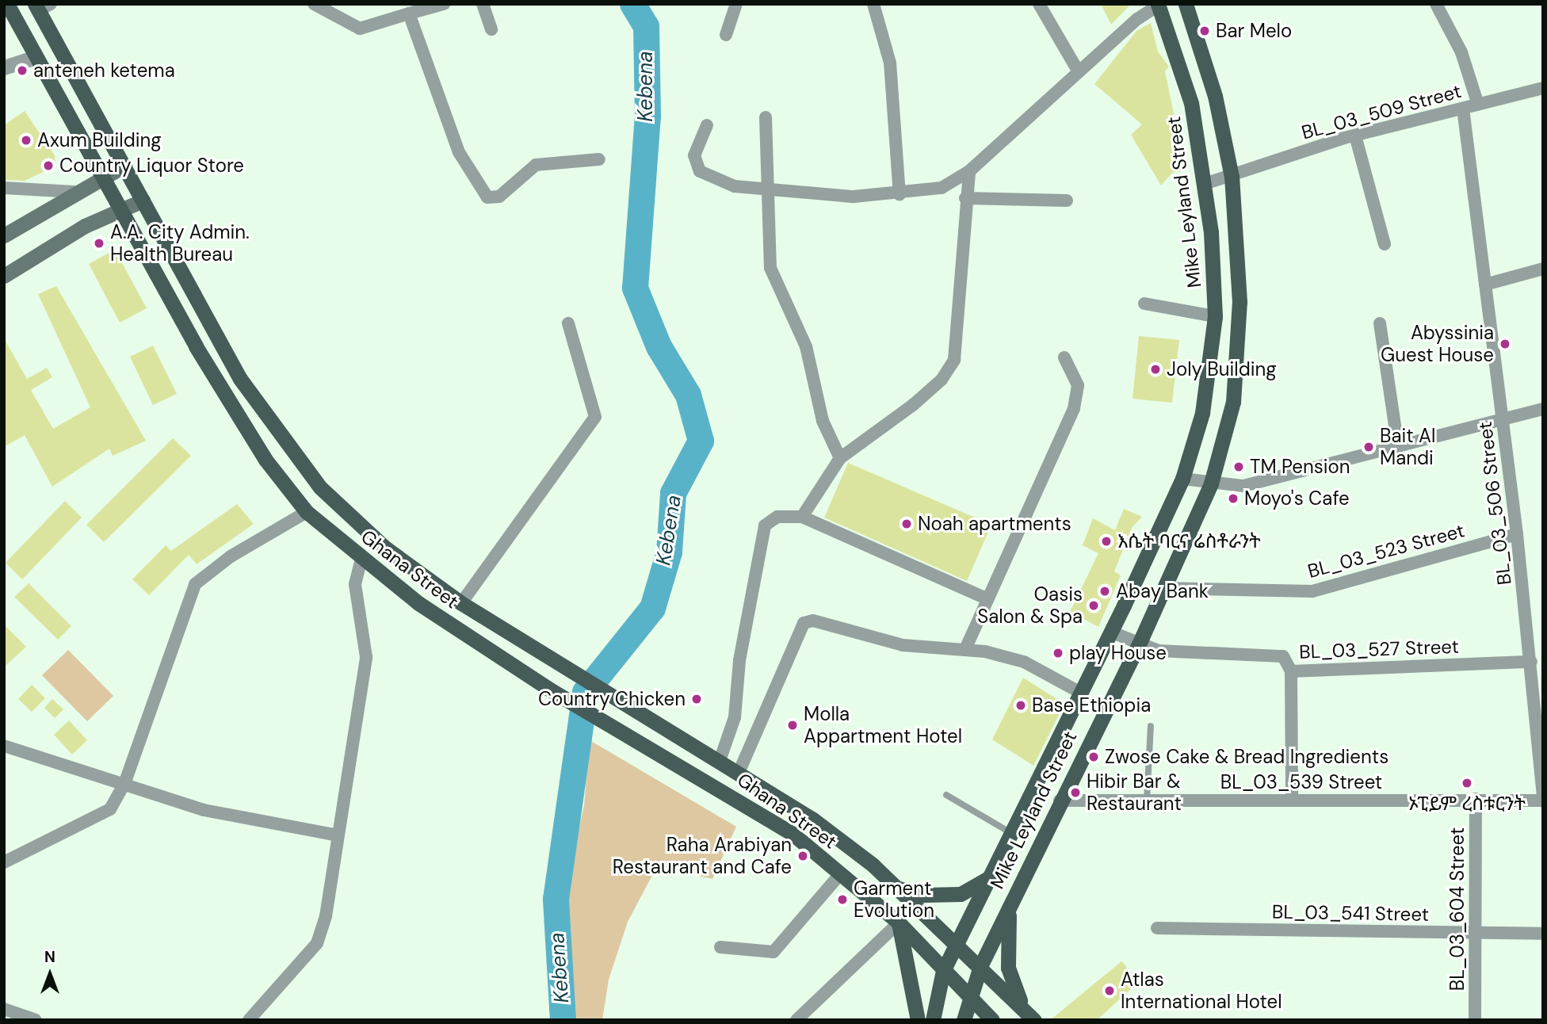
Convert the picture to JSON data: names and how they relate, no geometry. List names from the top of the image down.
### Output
{
  "streets": {
    "main road": ["Mike Leyland Street", "Ghana Street"],
    "street": [
      "BL_03_509 Street",
      "BL_03_506 Street",
      "BL_03_523 Street",
      "BL_03_527 Street",
      "BL_03_539 Street",
      "BL_03_604 Street",
      "BL_03_541 Street"
    ]
  },
  "crossings": [
    ["BL_03_509 Street", "Mike Leyland Street"],
    ["BL_03_509 Street", "BL_03_506 Street"],
    ["Mike Leyland Street", "BL_03_523 Street"],
    ["Mike Leyland Street", "Ghana Street"],
    ["Mike Leyland Street", "BL_03_527 Street"],
    ["Mike Leyland Street", "BL_03_539 Street"],
    ["BL_03_506 Street", "BL_03_523 Street"],
    ["BL_03_506 Street", "BL_03_527 Street"],
    ["BL_03_539 Street", "BL_03_604 Street"],
    ["BL_03_604 Street", "BL_03_541 Street"]
  ],
  "water": ["Kebena"],
  "places": [
    "Bar Melo",
    "anteneh ketema",
    "Axum Building",
    "Country Liquor Store",
    "A.A. City Admin. Health Bureau",
    "Abyssinia Guest House",
    "Joly Building",
    "Bait Al Mandi",
    "TM Pension",
    "Moyo's Cafe",
    "Noah apartments",
    "እሴት ባርና ሬስቶራንት",
    "Abay Bank",
    "Oasis Salon & Spa",
    "play House",
    "Country Chicken",
    "Base Ethiopia",
    "Molla Appartment Hotel",
    "Zwose Cake & Bread Ingredients",
    "ኦፒይም ረስቱርንት",
    "Hibir Bar & Restaurant",
    "Raha Arabiyan Restaurant and Cafe",
    "Garment Evolution",
    "Atlas International Hotel"
  ],
  "north": "top"
}
